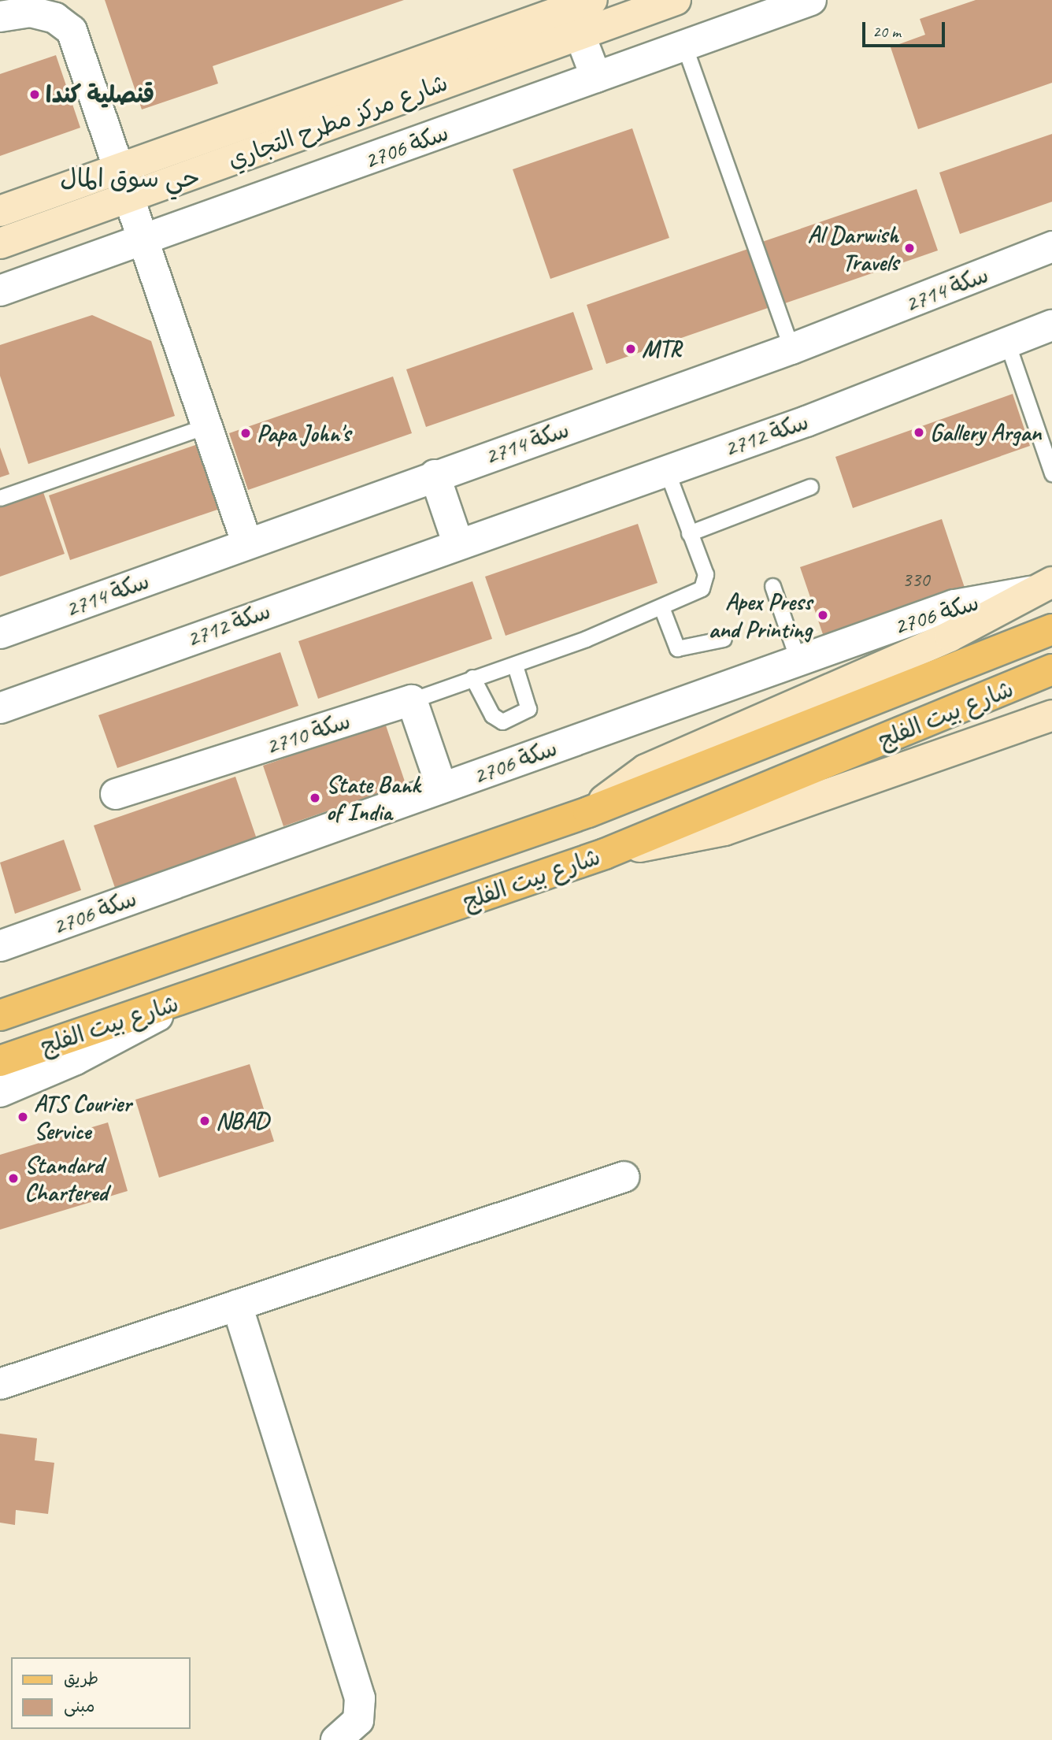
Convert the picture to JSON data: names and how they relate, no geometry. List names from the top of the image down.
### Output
{
  "streets": {
    "main road": ["شارع مركز مطرح التجاري", "سكة 2706", "شارع بيت الفلج"],
    "street": ["سكة 2714", "سكة 2712", "سكة 2710"]
  },
  "crossings": [
    ["سكة 2706", "شارع بيت الفلج"]
  ],
  "districts": ["حي سوق المال"],
  "places": [
    "قنصلية كندا",
    "Al Darwish Travels",
    "MTR",
    "Gallery Argan",
    "Papa John's",
    "Apex Press and Printing",
    "State Bank of India",
    "ATS Courier Service",
    "NBAD",
    "Standard Chartered"
  ],
  "house_numbers": ["330"],
  "legend": ["طريق", "مبنى"],
  "scale_bar": "20 m"
}
